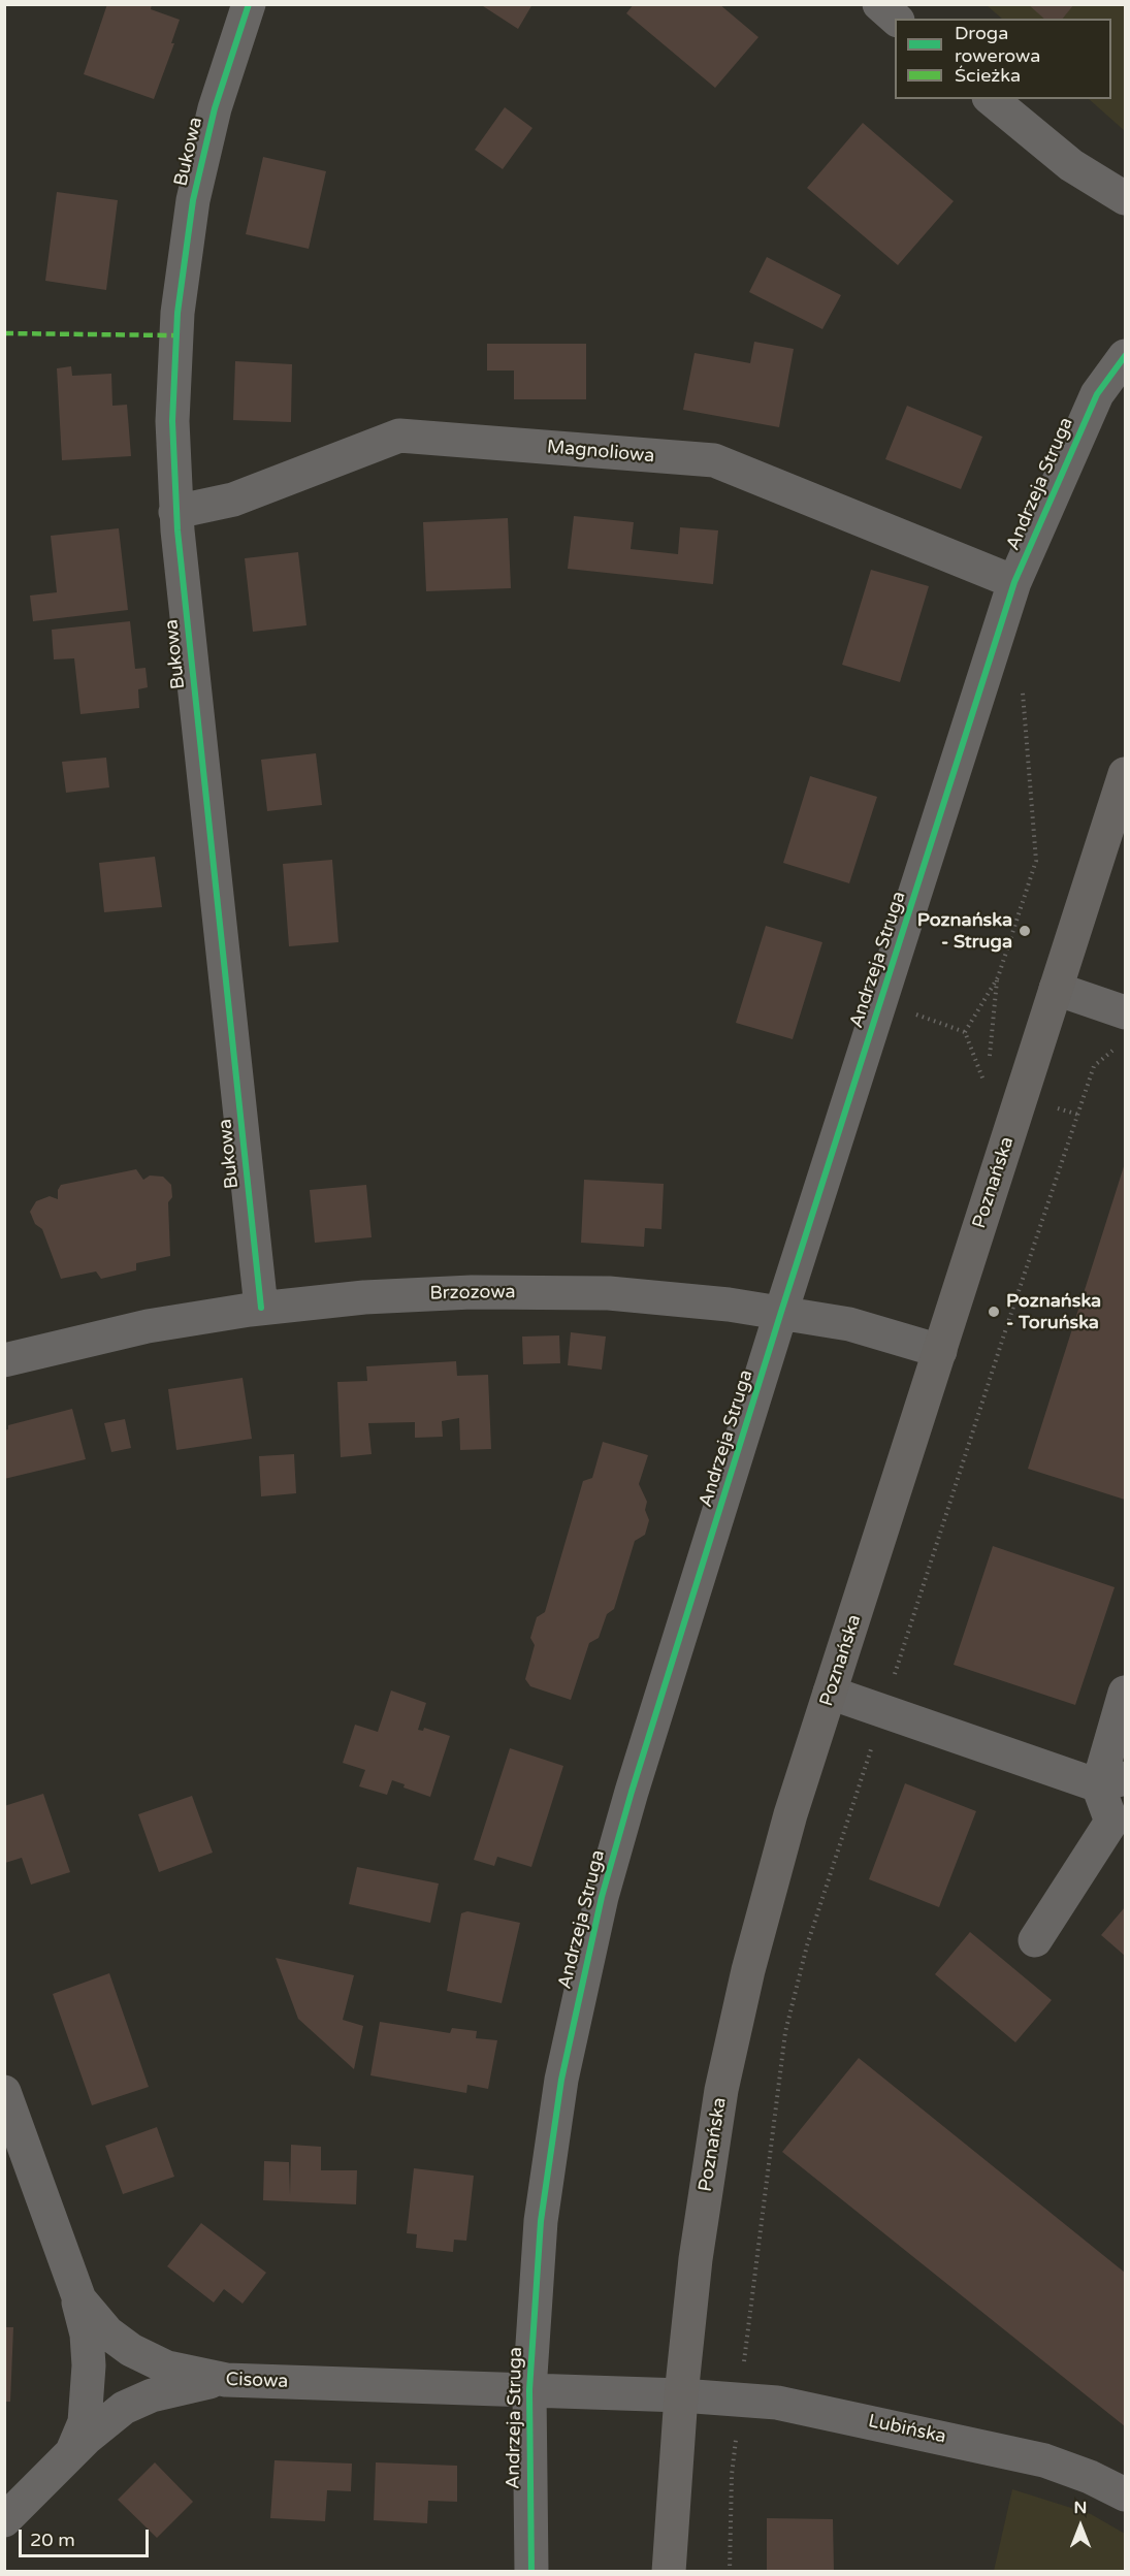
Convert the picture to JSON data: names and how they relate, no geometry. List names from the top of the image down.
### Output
{
  "streets": {
    "main road": ["Poznańska"],
    "street": [
      "Bukowa",
      "Magnoliowa",
      "Andrzeja Struga",
      "Brzozowa",
      "Cisowa",
      "Lubińska"
    ]
  },
  "crossings": [
    ["Bukowa", "Magnoliowa"],
    ["Bukowa", "Brzozowa"],
    ["Magnoliowa", "Andrzeja Struga"],
    ["Andrzeja Struga", "Brzozowa"],
    ["Andrzeja Struga", "Cisowa"],
    ["Poznańska", "Brzozowa"],
    ["Poznańska", "Cisowa"],
    ["Poznańska", "Lubińska"],
    ["Cisowa", "Lubińska"]
  ],
  "places": ["Poznańska - Struga", "Poznańska - Toruńska"],
  "legend": ["Droga rowerowa", "Ścieżka"],
  "scale_bar": "20 m",
  "north": "top"
}
